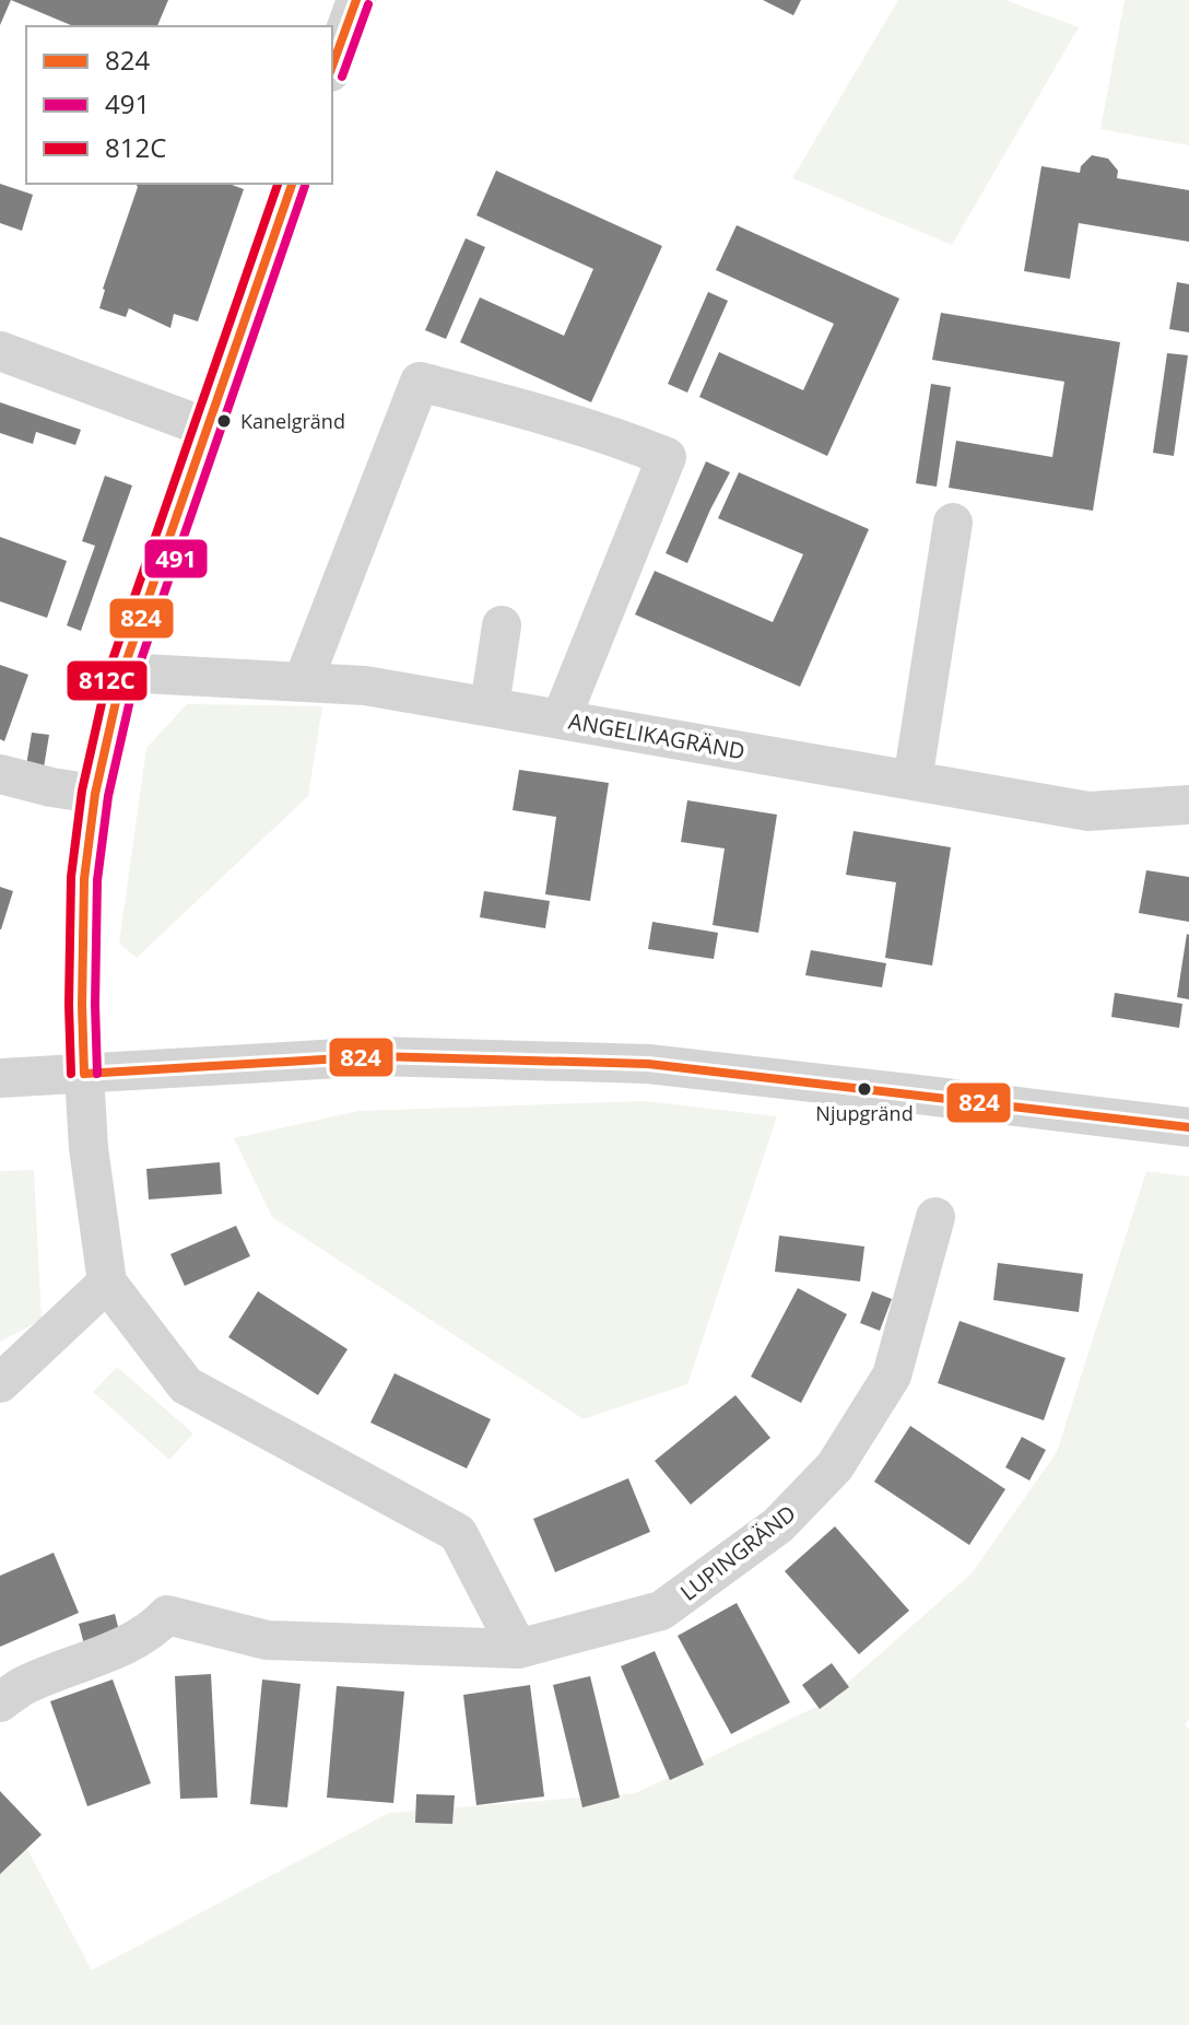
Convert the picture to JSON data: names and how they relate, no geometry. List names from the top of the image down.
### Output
{
  "streets": {
    "street": ["ANGELIKAGRÄND", "LUPINGRÄND"]
  },
  "places": ["Kanelgränd", "Njupgränd"],
  "lines": ["transit line 824", "transit line 491", "transit line 812C"],
  "legend": ["824", "491", "812C"]
}
